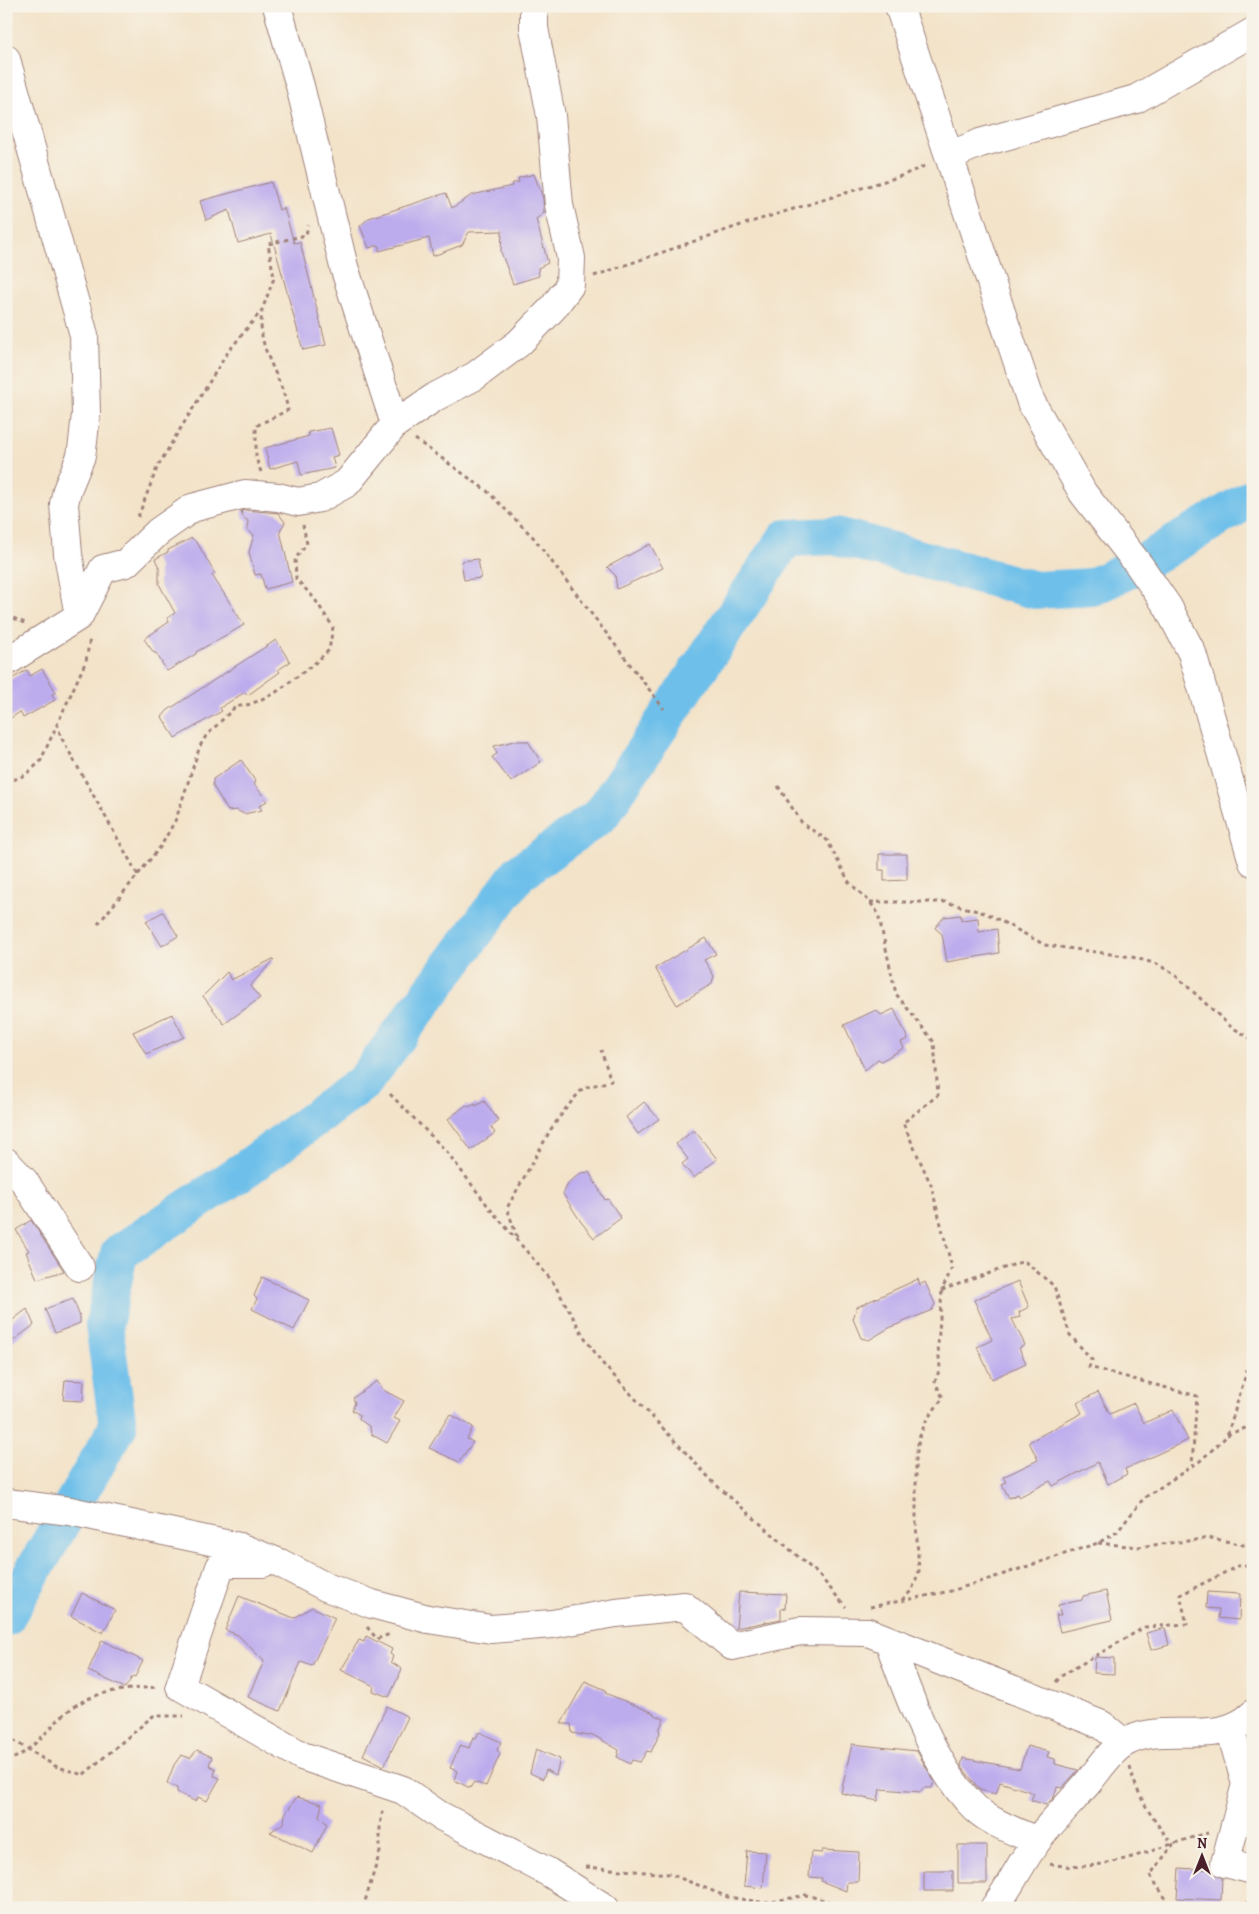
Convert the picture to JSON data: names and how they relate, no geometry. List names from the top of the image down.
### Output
{
  "north": "top"
}
